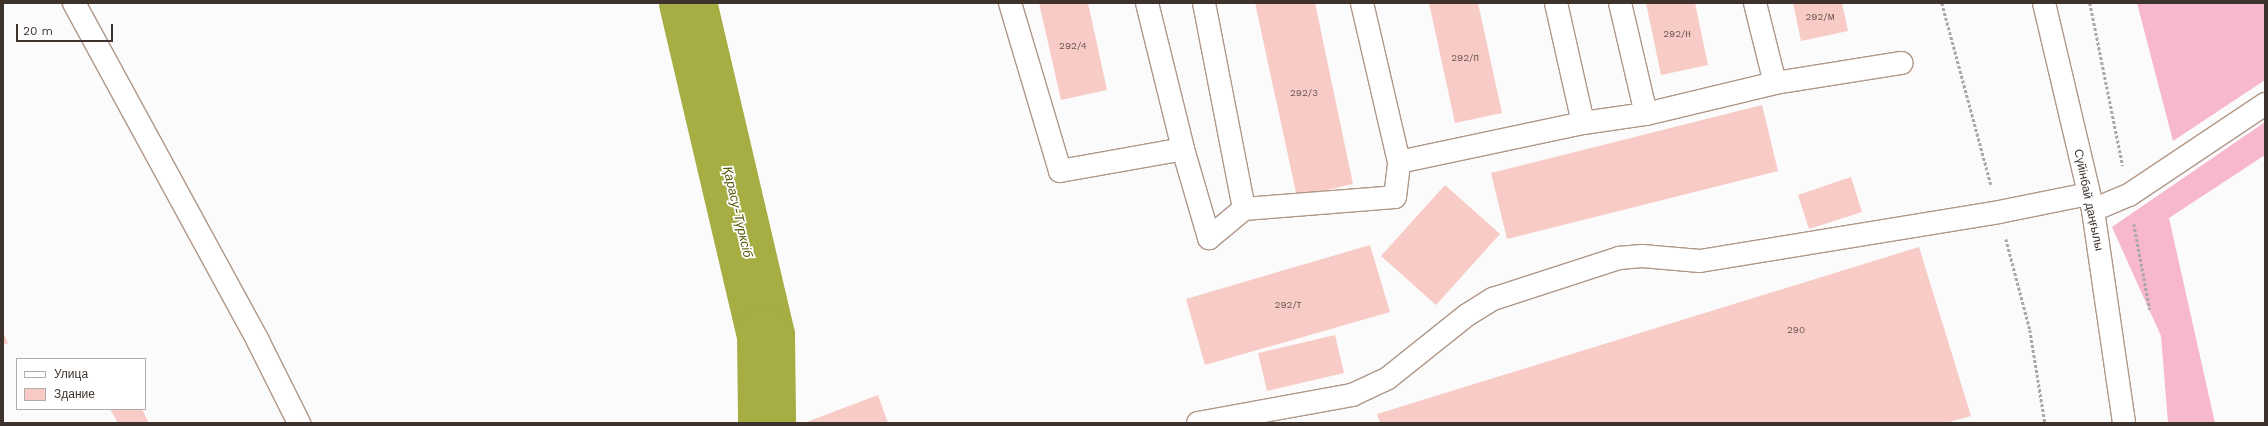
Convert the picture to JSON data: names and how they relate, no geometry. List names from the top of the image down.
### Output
{
  "streets": {
    "street": ["Сүйінбай даңғылы"]
  },
  "water": ["Қарасу-Түрксіб"],
  "house_numbers": [
    "292/м",
    "292/н",
    "292/4",
    "292/п",
    "292/3",
    "292/т",
    "290"
  ],
  "legend": ["Улица", "Здание"],
  "scale_bar": "20 m"
}
